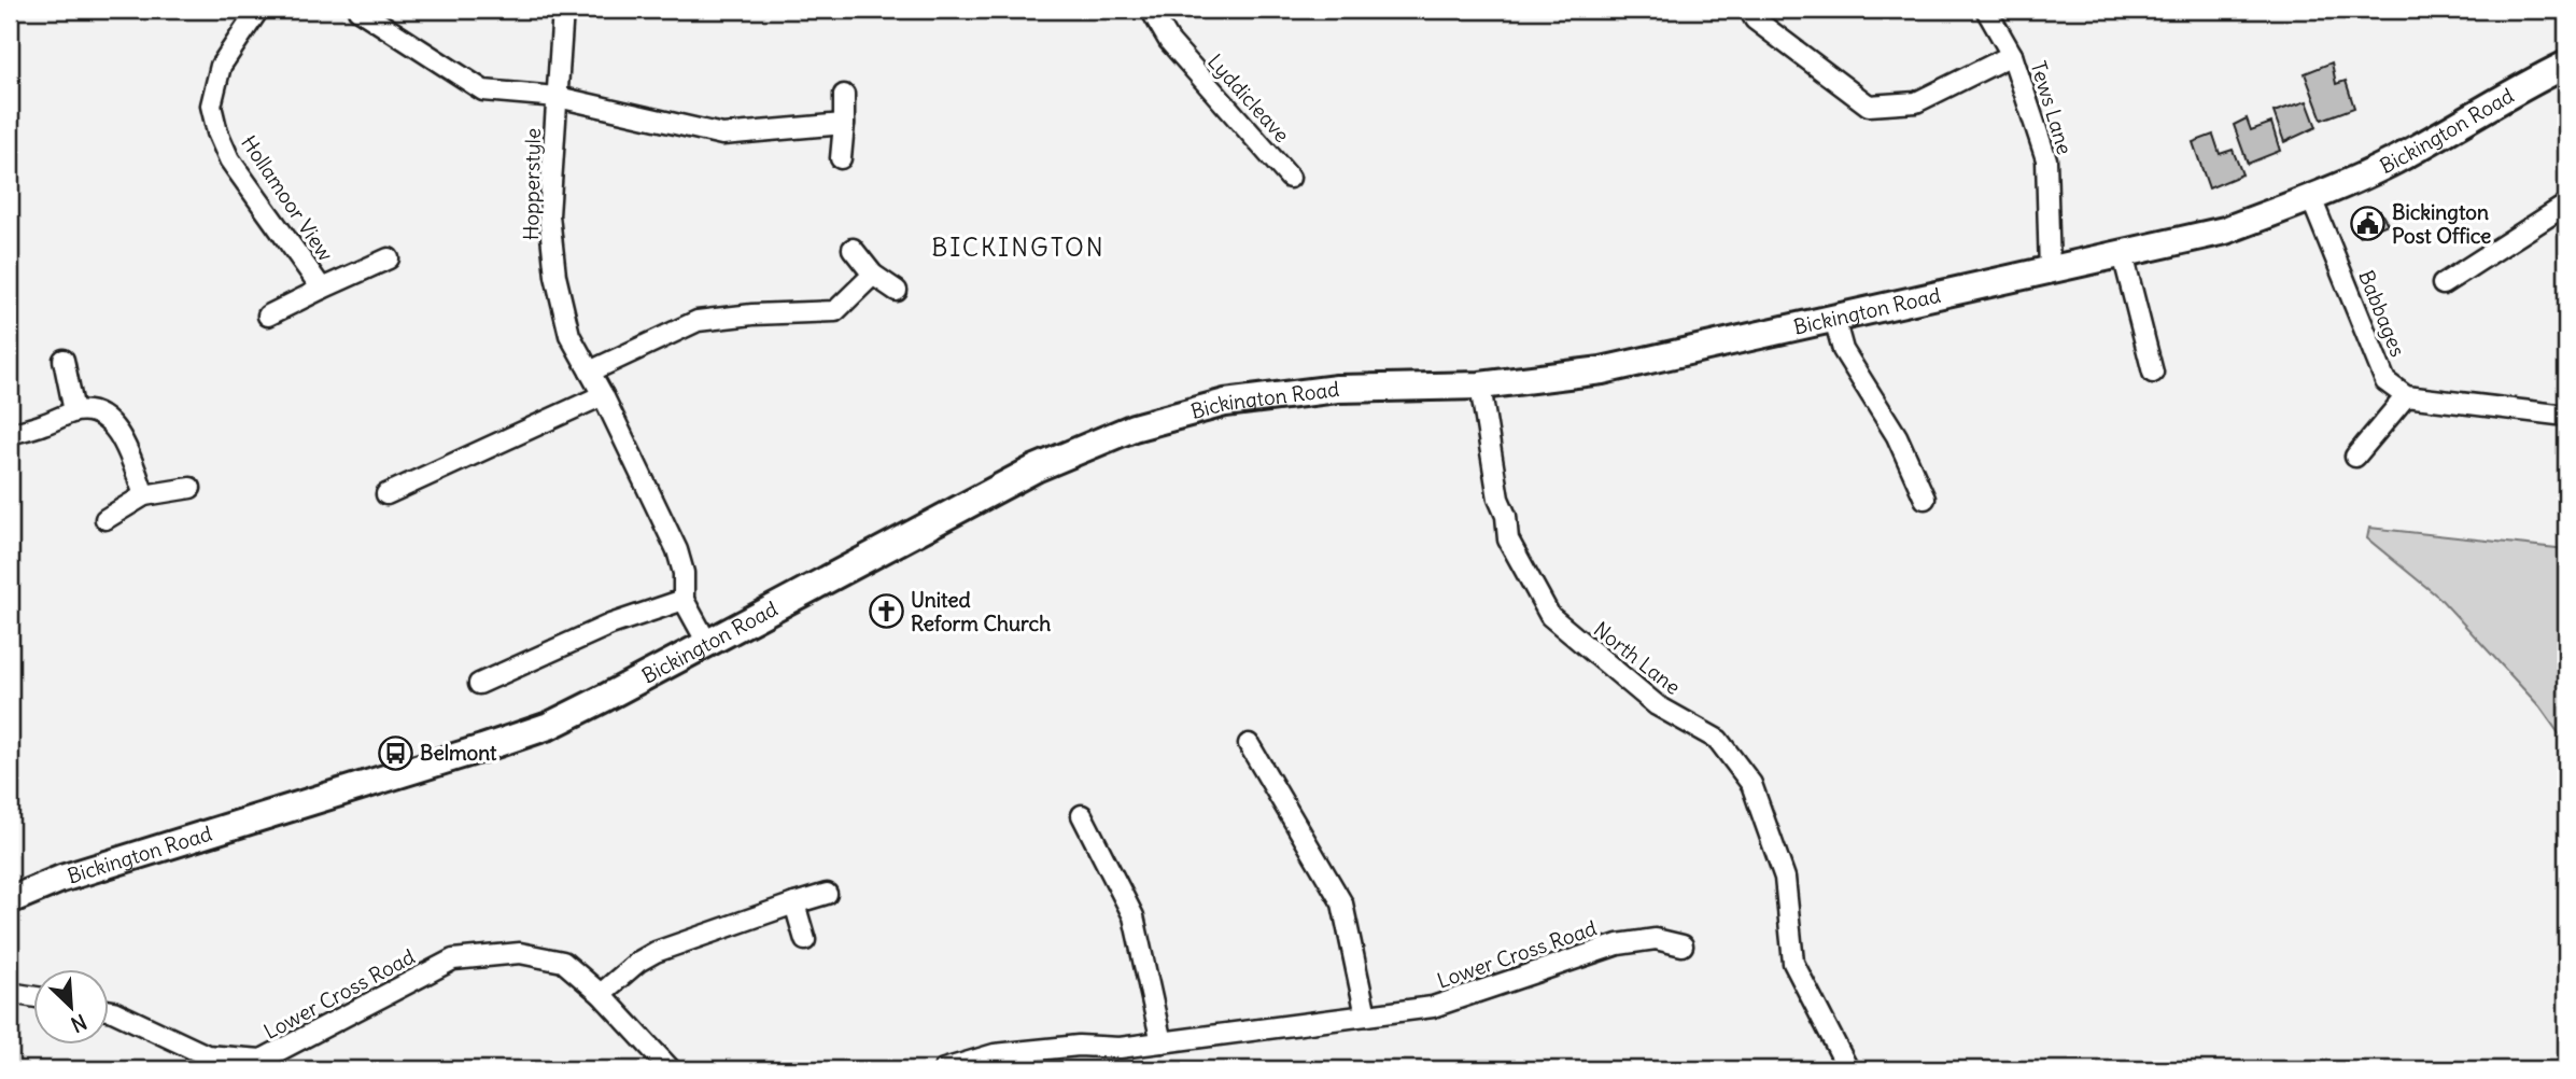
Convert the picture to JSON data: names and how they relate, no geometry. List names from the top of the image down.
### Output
{
  "streets": {
    "main road": ["Bickington Road"],
    "street": [
      "Lyddicleave",
      "Tews Lane",
      "Hopperstyle",
      "Hollamoor View",
      "Babbages",
      "North Lane",
      "Lower Cross Road"
    ]
  },
  "crossings": [
    ["Tews Lane", "Bickington Road"],
    ["Bickington Road", "Hopperstyle"],
    ["Bickington Road", "Babbages"],
    ["Bickington Road", "North Lane"]
  ],
  "districts": ["BICKINGTON"],
  "places": {
    "public building": ["Bickington Post Office"],
    "church": ["United Reform Church"],
    "bus stop": ["Belmont"]
  },
  "north": "bottom right"
}
